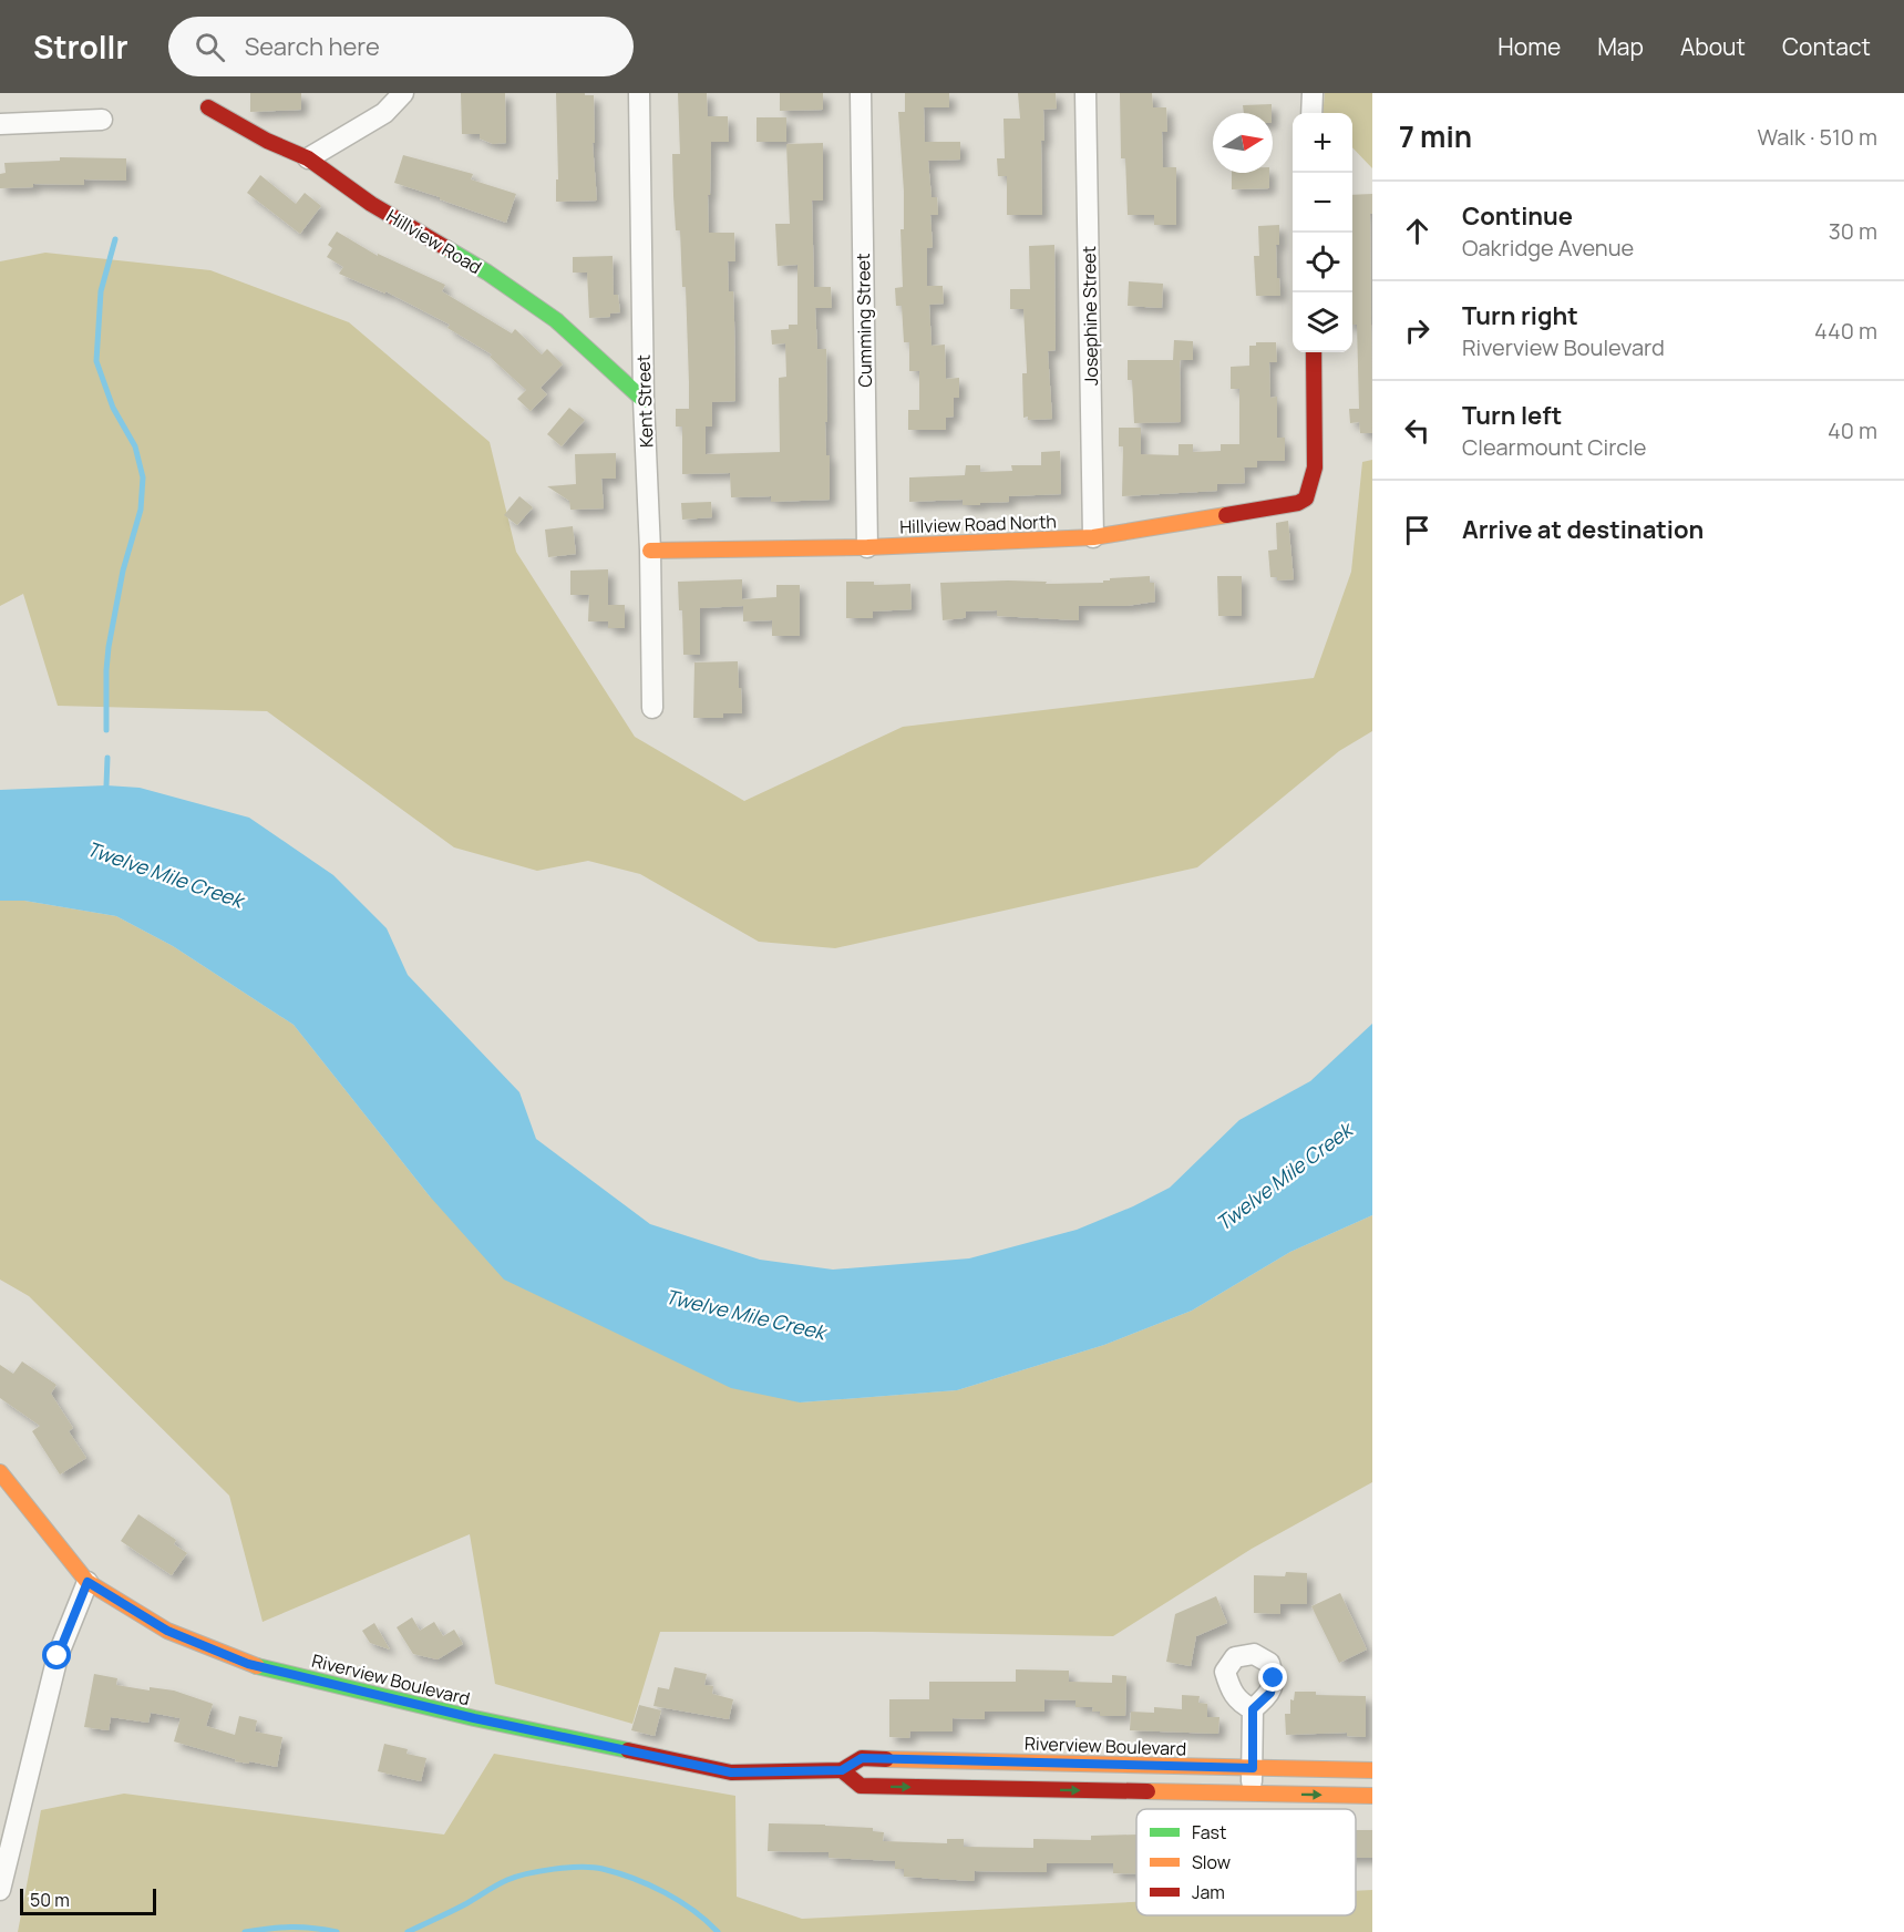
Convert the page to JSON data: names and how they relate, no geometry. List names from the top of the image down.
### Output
{
  "streets": {
    "street": [
      "Hillview Road",
      "Josephine Street",
      "Cumming Street",
      "Kent Street",
      "Hillview Road North",
      "Riverview Boulevard"
    ]
  },
  "crossings": [
    ["Hillview Road", "Kent Street"],
    ["Josephine Street", "Hillview Road North"],
    ["Cumming Street", "Hillview Road North"],
    ["Kent Street", "Hillview Road North"]
  ],
  "water": ["Twelve Mile Creek"],
  "legend": ["Fast", "Slow", "Jam"],
  "scale_bar": "50 m",
  "north": "right",
  "page": {
    "header": "Strollr",
    "search": "Search here",
    "nav": [
      "Home",
      "Map",
      "About",
      "Contact"
    ],
    "heading": ["7 min", "Walk · 510 m"],
    "map_buttons": ["+", "−"],
    "list": [
      ["Continue", "Oakridge Avenue", "30 m"],
      ["Turn right", "Riverview Boulevard", "440 m"],
      ["Turn left", "Clearmount Circle", "40 m"],
      "Arrive at destination"
    ],
    "scale": "50 m"
  }
}
